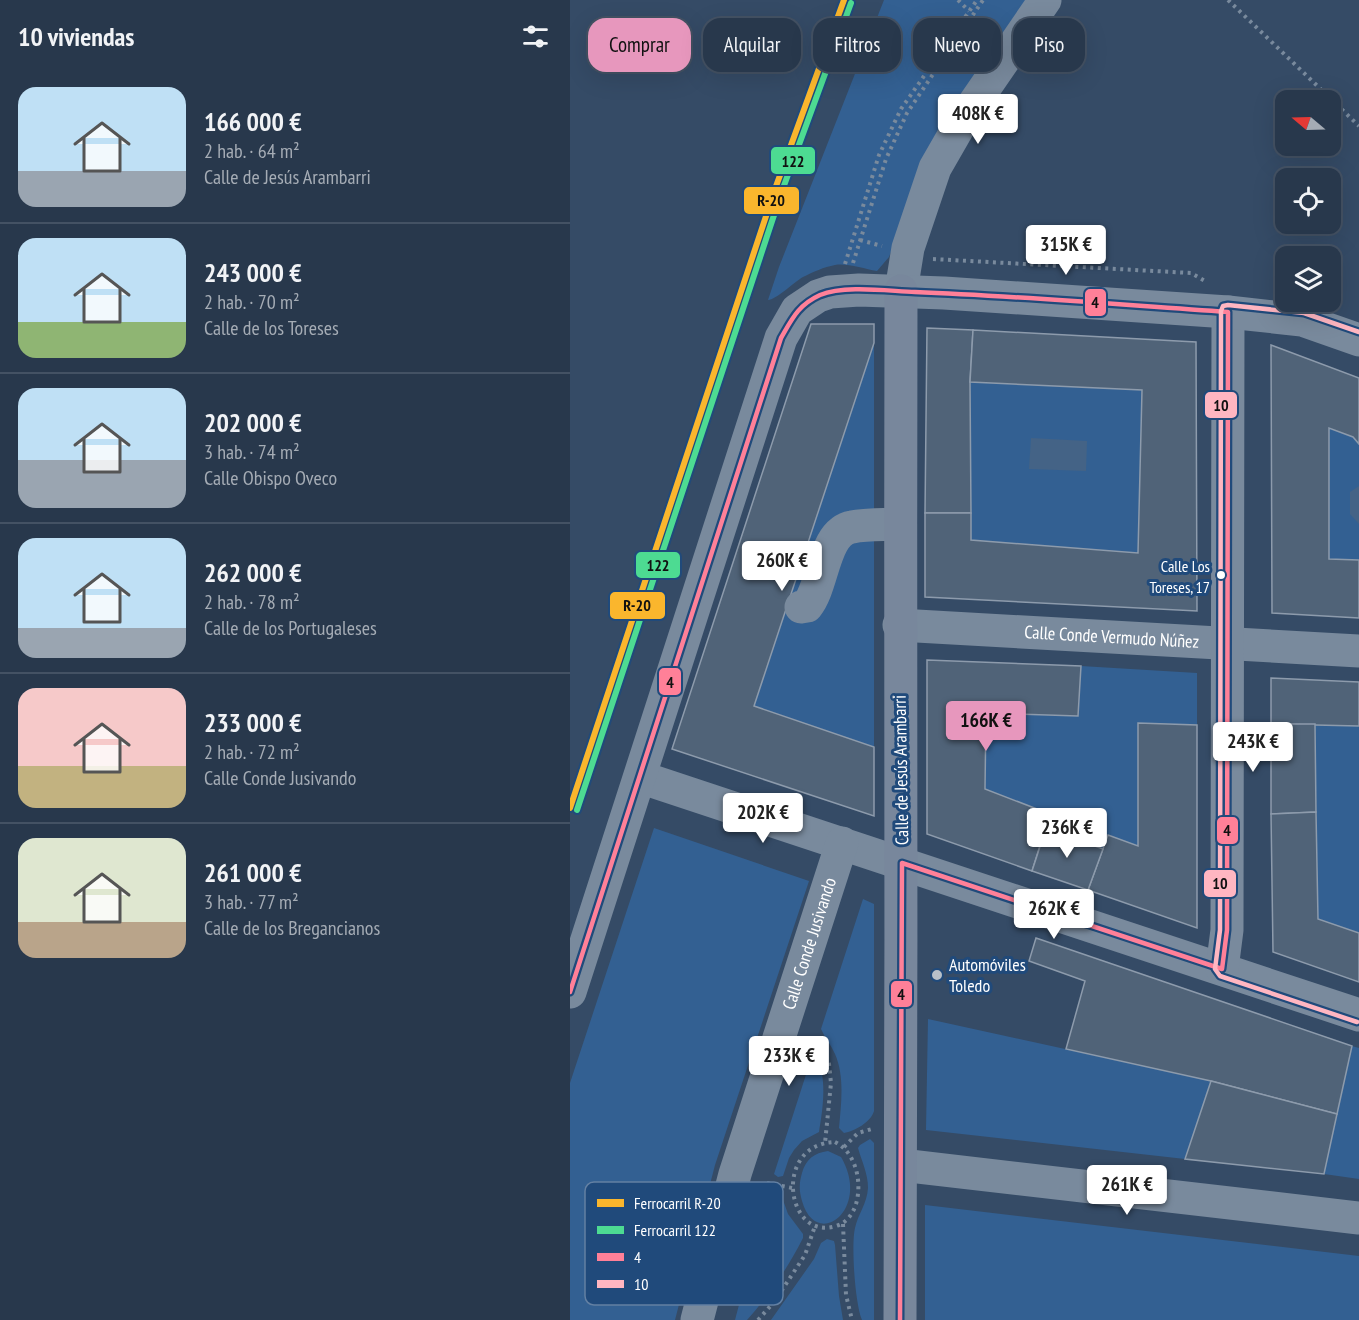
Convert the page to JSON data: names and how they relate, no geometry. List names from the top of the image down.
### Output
{
  "streets": {
    "main road": ["Calle de Jesús Arambarri"],
    "street": ["Calle Conde Vermudo Núñez", "Calle Conde Jusivando"]
  },
  "crossings": [
    ["Calle Conde Vermudo Núñez", "Calle de Jesús Arambarri"]
  ],
  "places": ["Calle Los Toreses, 17", "Automóviles Toledo"],
  "lines": [
    "rail line R-20",
    "rail line 122",
    "transit line 4",
    "transit line 10"
  ],
  "legend": [
    "Ferrocarril R-20",
    "Ferrocarril 122",
    "4",
    "10"
  ],
  "north": "left",
  "page": {
    "heading": "10 viviendas",
    "chip": [
      "Comprar",
      "Alquilar",
      "Filtros",
      "Nuevo",
      "Piso"
    ],
    "list": [
      {
        "name": "166 000 €",
        "note": "2 hab. · 64 m² · Calle de Jesús Arambarri"
      },
      {
        "name": "243 000 €",
        "note": "2 hab. · 70 m² · Calle de los Toreses"
      },
      {
        "name": "202 000 €",
        "note": "3 hab. · 74 m² · Calle Obispo Oveco"
      },
      {
        "name": "262 000 €",
        "note": "2 hab. · 78 m² · Calle de los Portugaleses"
      },
      {
        "name": "233 000 €",
        "note": "2 hab. · 72 m² · Calle Conde Jusivando"
      },
      {
        "name": "261 000 €",
        "note": "3 hab. · 77 m² · Calle de los Bregancianos"
      }
    ],
    "price": [
      "408K €",
      "315K €",
      "260K €",
      "166K €",
      "243K €",
      "202K €",
      "236K €",
      "262K €",
      "233K €",
      "261K €"
    ]
  }
}
